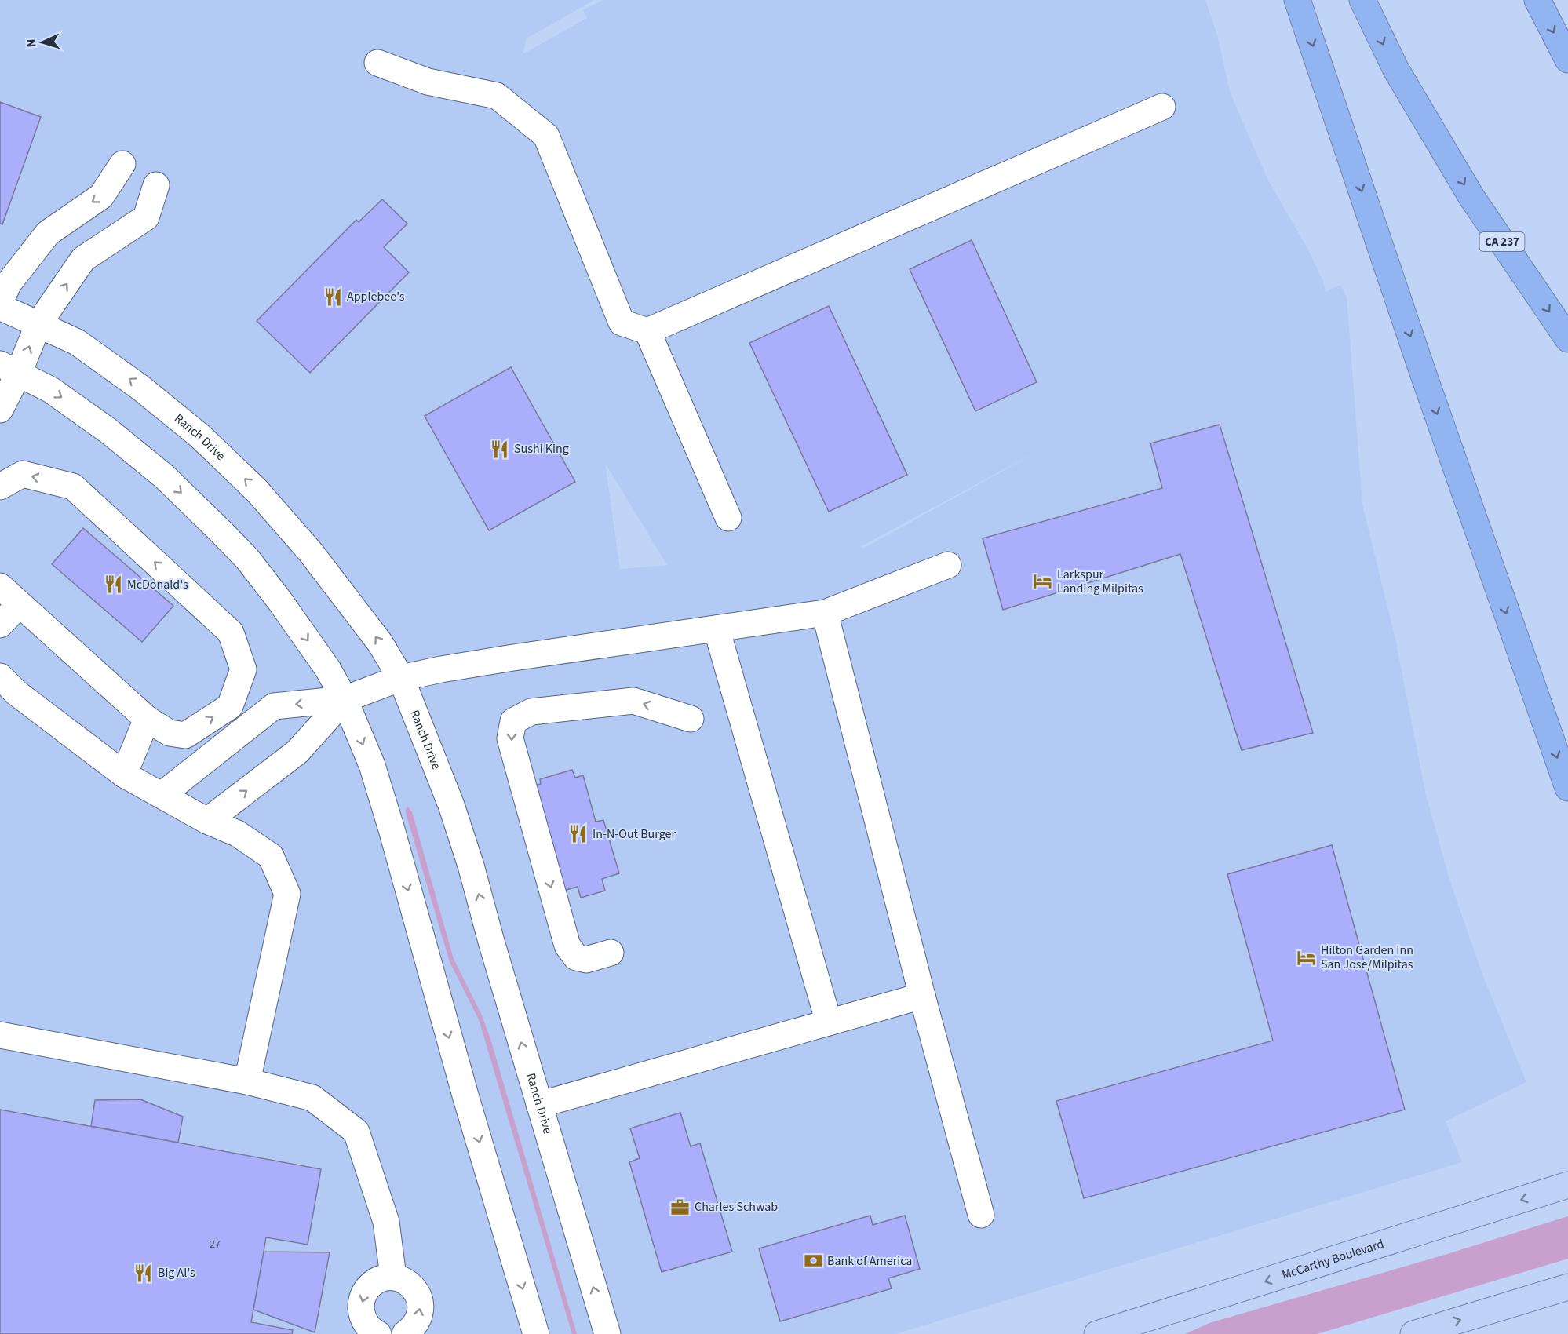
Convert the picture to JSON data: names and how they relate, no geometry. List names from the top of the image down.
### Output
{
  "streets": {
    "highway": ["CA 237"],
    "main road": ["McCarthy Boulevard"],
    "street": ["Ranch Drive"]
  },
  "places": {
    "restaurant": [
      "Applebee's",
      "Sushi King",
      "McDonald's",
      "In-N-Out Burger",
      "Big Al's"
    ],
    "hotel": ["Larkspur Landing Milpitas", "Hilton Garden Inn San Jose/Milpitas"],
    "office": ["Charles Schwab"],
    "bank": ["Bank of America"]
  },
  "house_numbers": ["27"],
  "north": "left"
}
